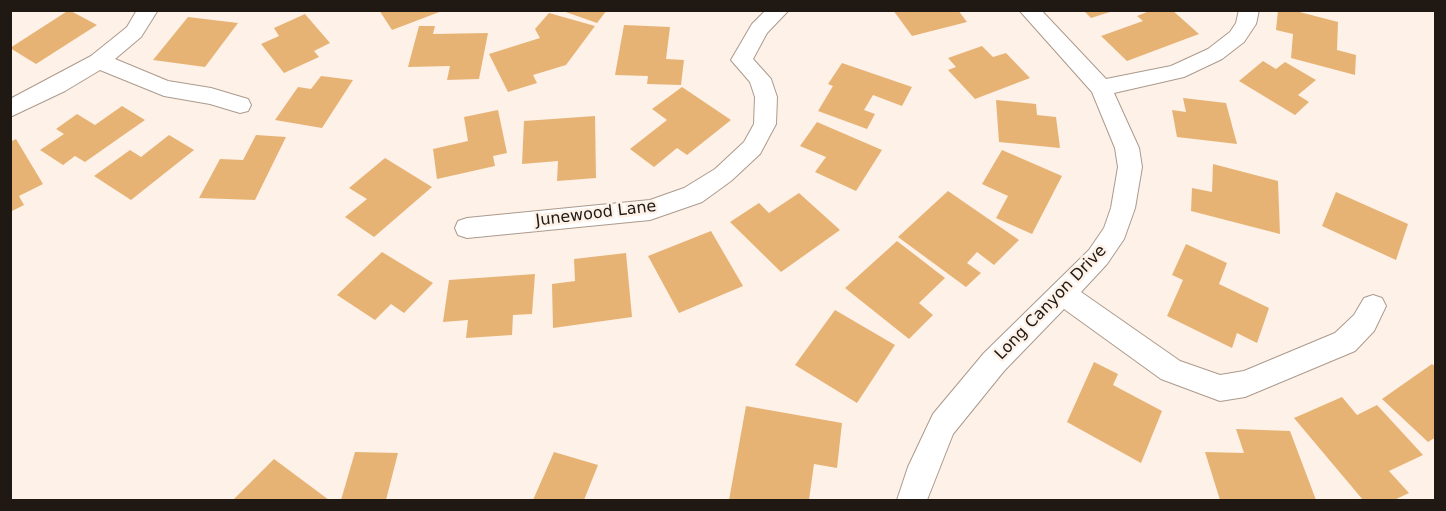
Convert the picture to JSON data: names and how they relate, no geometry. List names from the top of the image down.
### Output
{
  "streets": {
    "street": ["Junewood Lane", "Long Canyon Drive"]
  }
}
